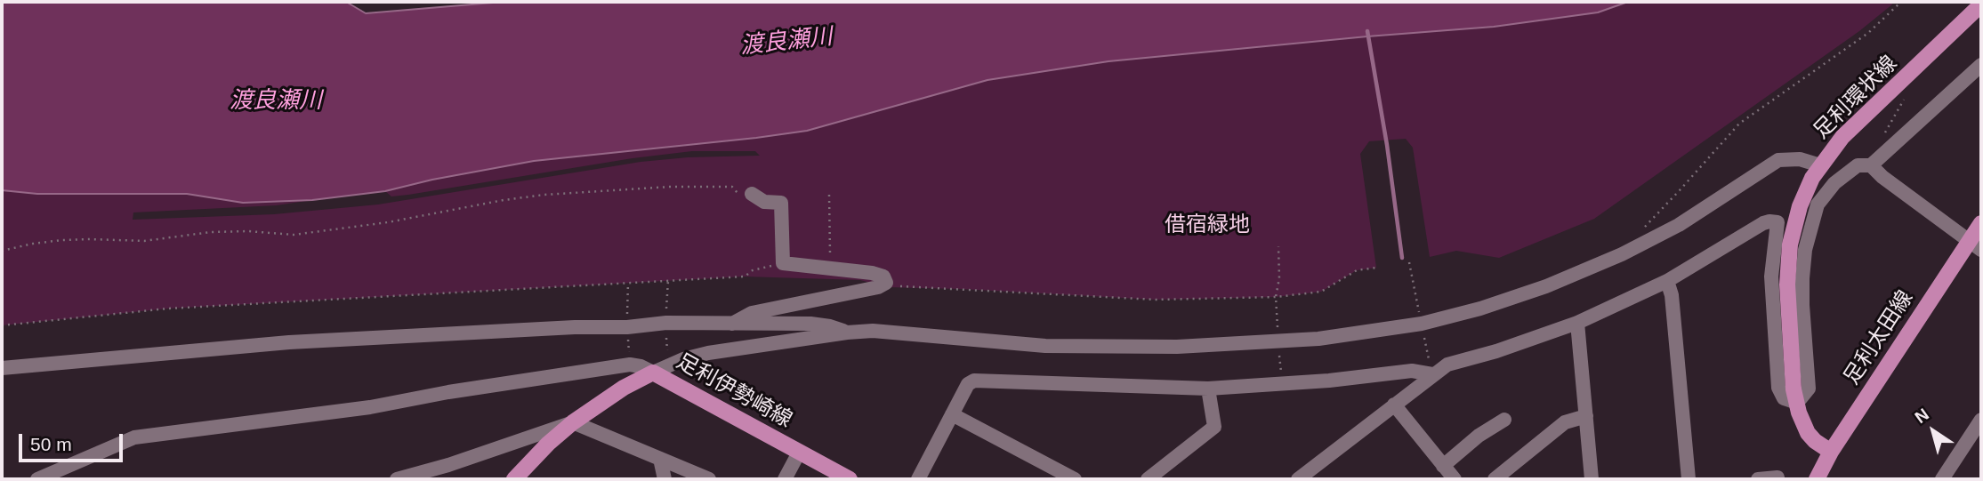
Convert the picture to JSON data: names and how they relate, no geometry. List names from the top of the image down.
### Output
{
  "streets": {
    "main road": ["足利環状線", "足利太田線", "足利伊勢崎線"]
  },
  "crossings": [
    ["足利環状線", "足利太田線"]
  ],
  "water": ["渡良瀬川"],
  "parks": ["借宿緑地"],
  "scale_bar": "50 m",
  "north": "top left"
}
